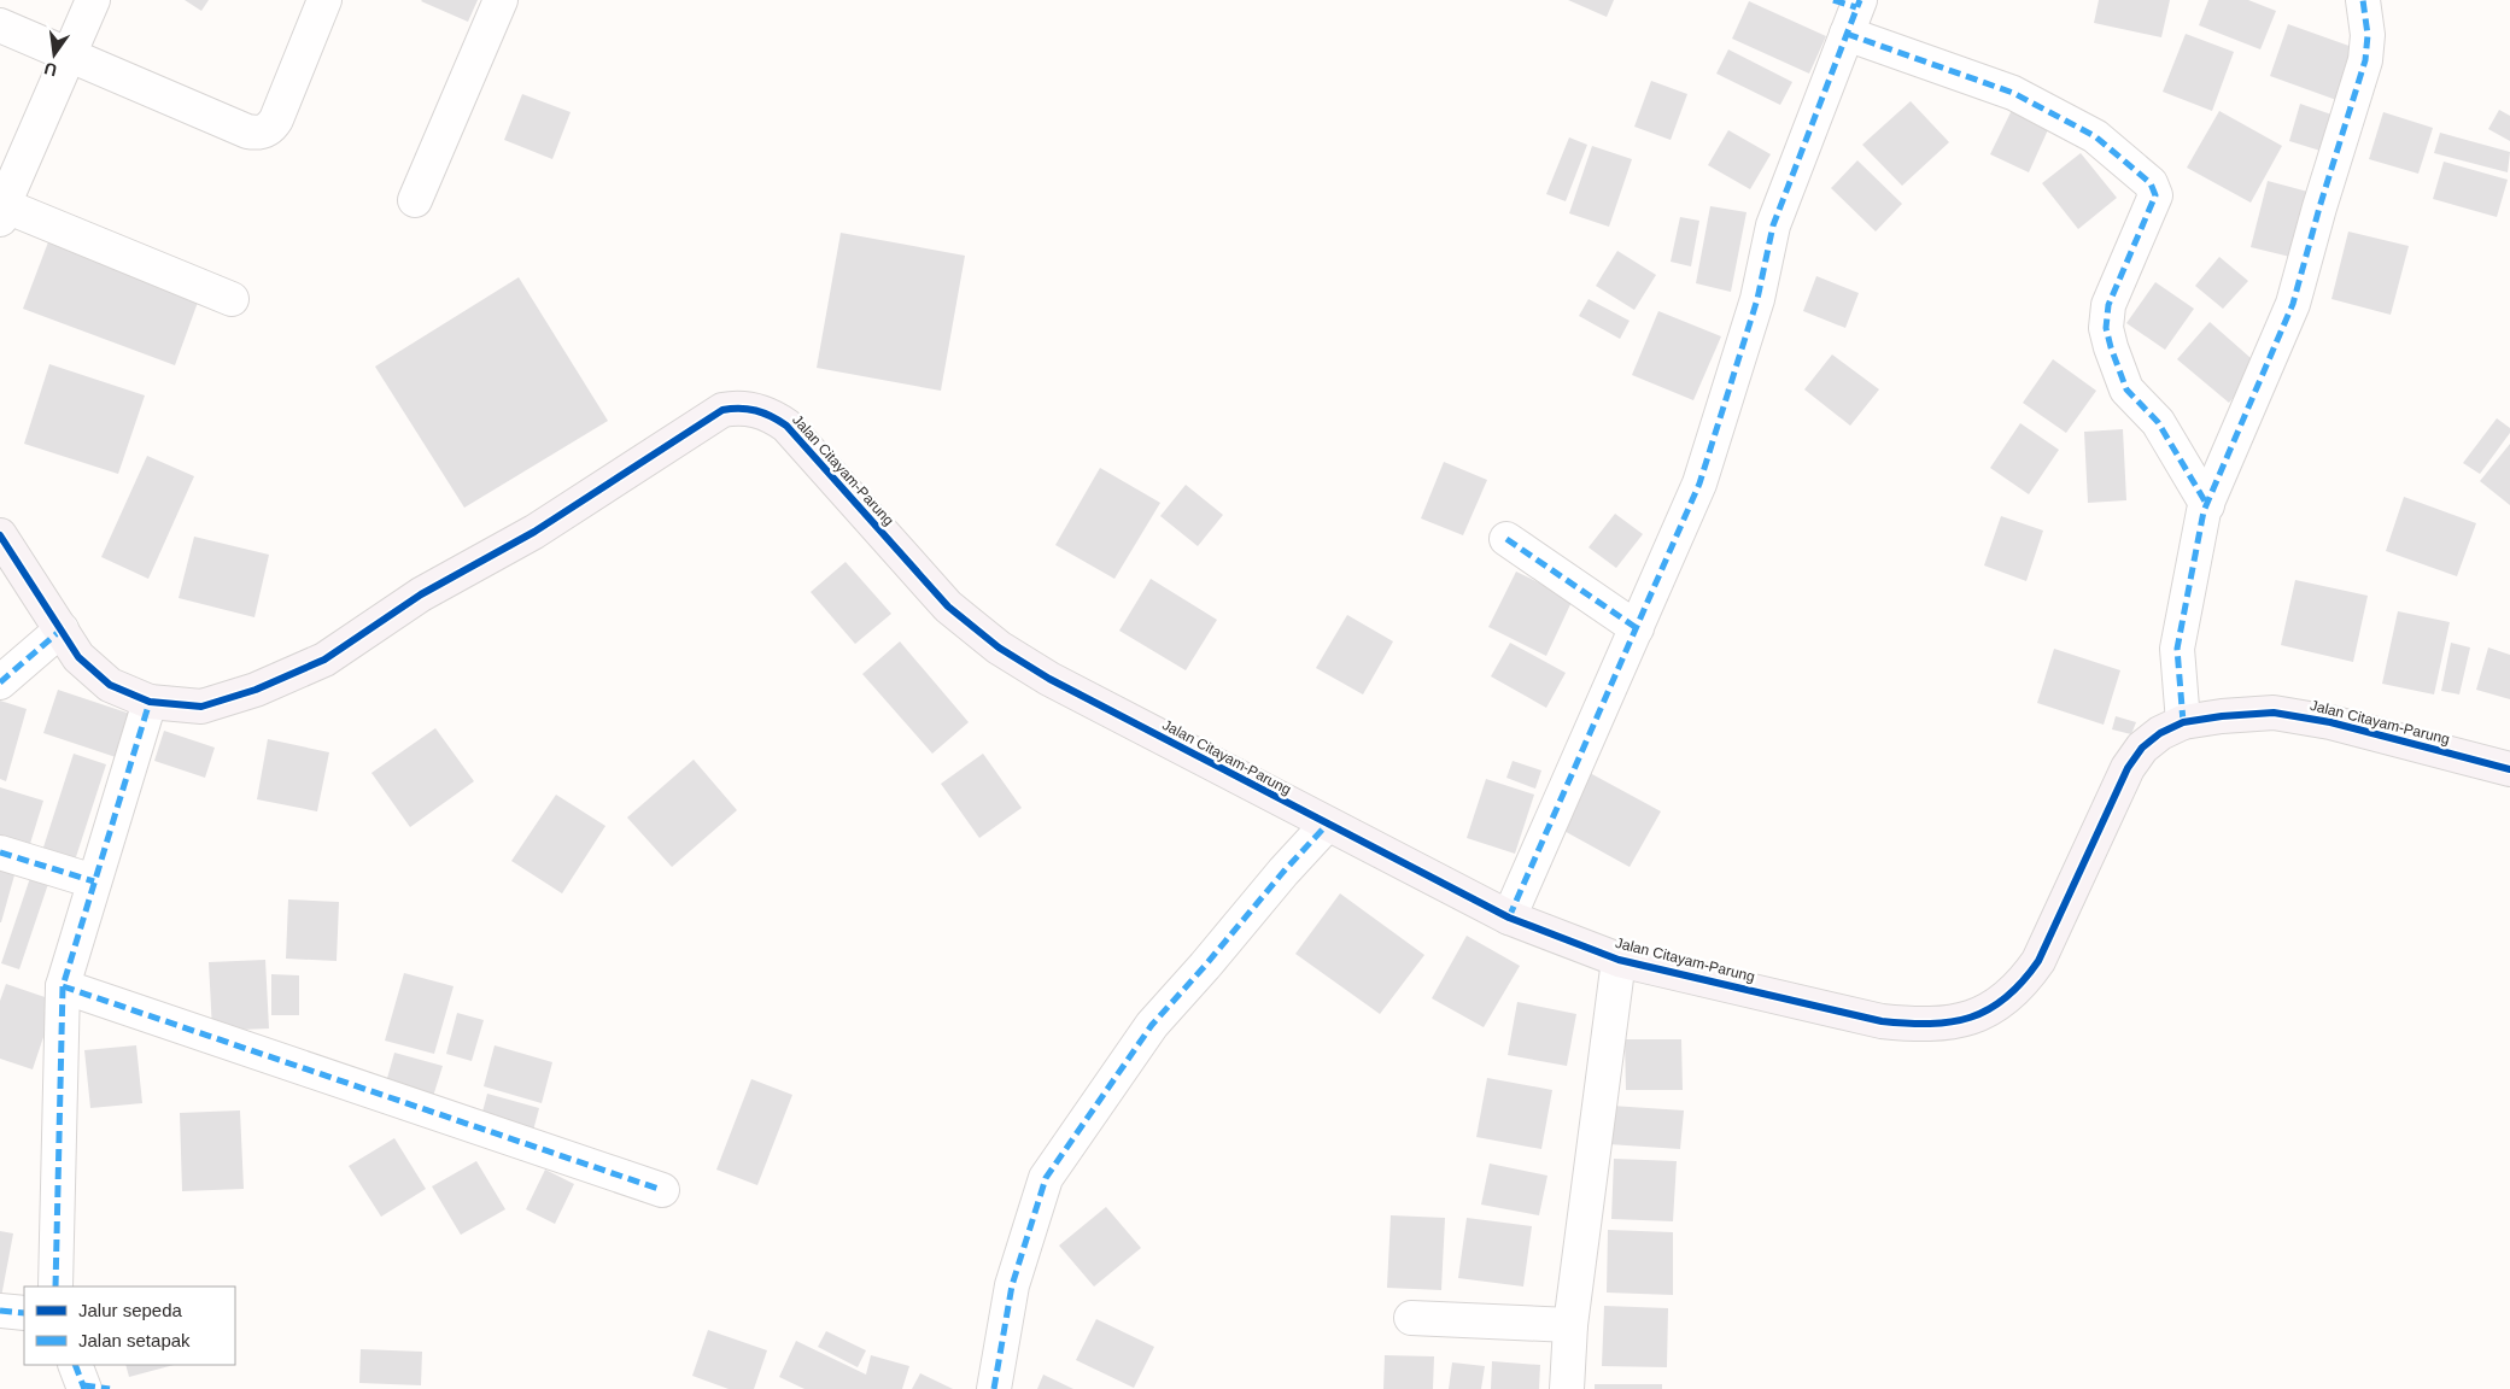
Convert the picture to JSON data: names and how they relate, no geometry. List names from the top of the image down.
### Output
{
  "streets": {
    "street": ["Jalan Citayam-Parung"]
  },
  "legend": ["Jalur sepeda", "Jalan setapak"],
  "north": "bottom"
}
